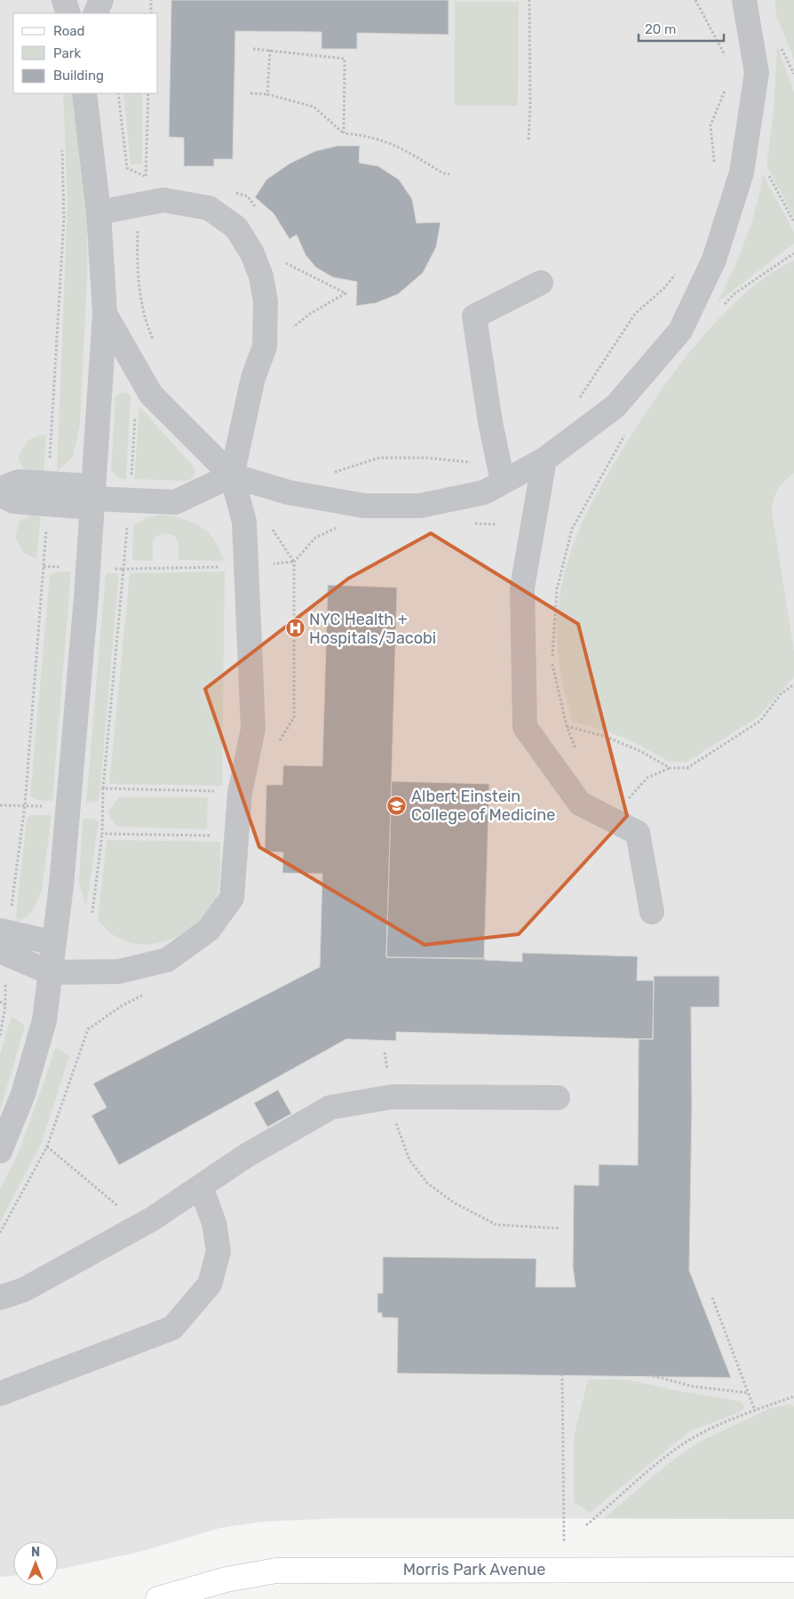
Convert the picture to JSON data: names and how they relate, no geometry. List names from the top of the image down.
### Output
{
  "streets": {
    "main road": ["Morris Park Avenue"]
  },
  "places": {
    "hospital": ["NYC Health + Hospitals/Jacobi"],
    "school or university": ["Albert Einstein College of Medicine"]
  },
  "legend": ["Road", "Park", "Building"],
  "scale_bar": "20 m",
  "north": "top"
}
